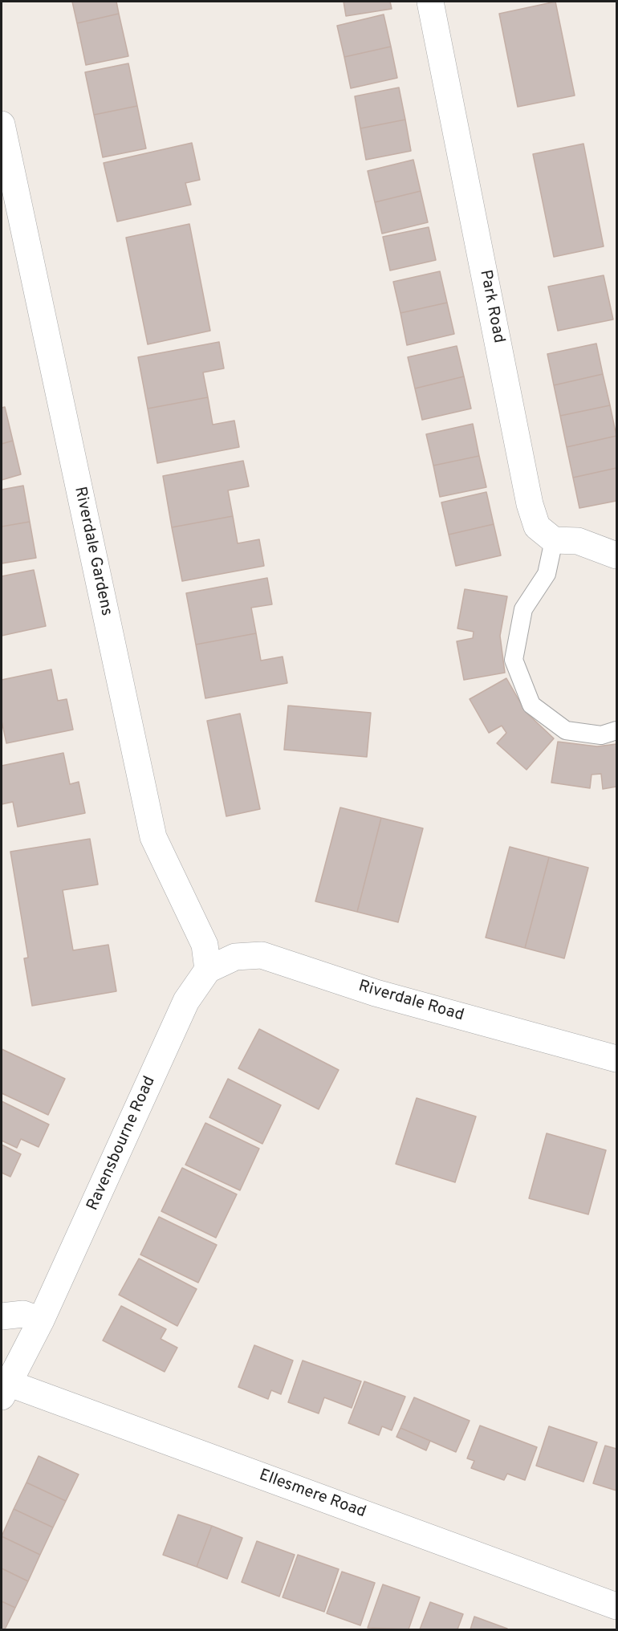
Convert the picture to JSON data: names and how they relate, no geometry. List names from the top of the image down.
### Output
{
  "streets": {
    "street": [
      "Park Road",
      "Riverdale Gardens",
      "Riverdale Road",
      "Ravensbourne Road",
      "Ellesmere Road"
    ]
  },
  "crossings": [
    ["Riverdale Gardens", "Riverdale Road"],
    ["Riverdale Gardens", "Ravensbourne Road"],
    ["Riverdale Road", "Ravensbourne Road"],
    ["Ravensbourne Road", "Ellesmere Road"]
  ]
}
